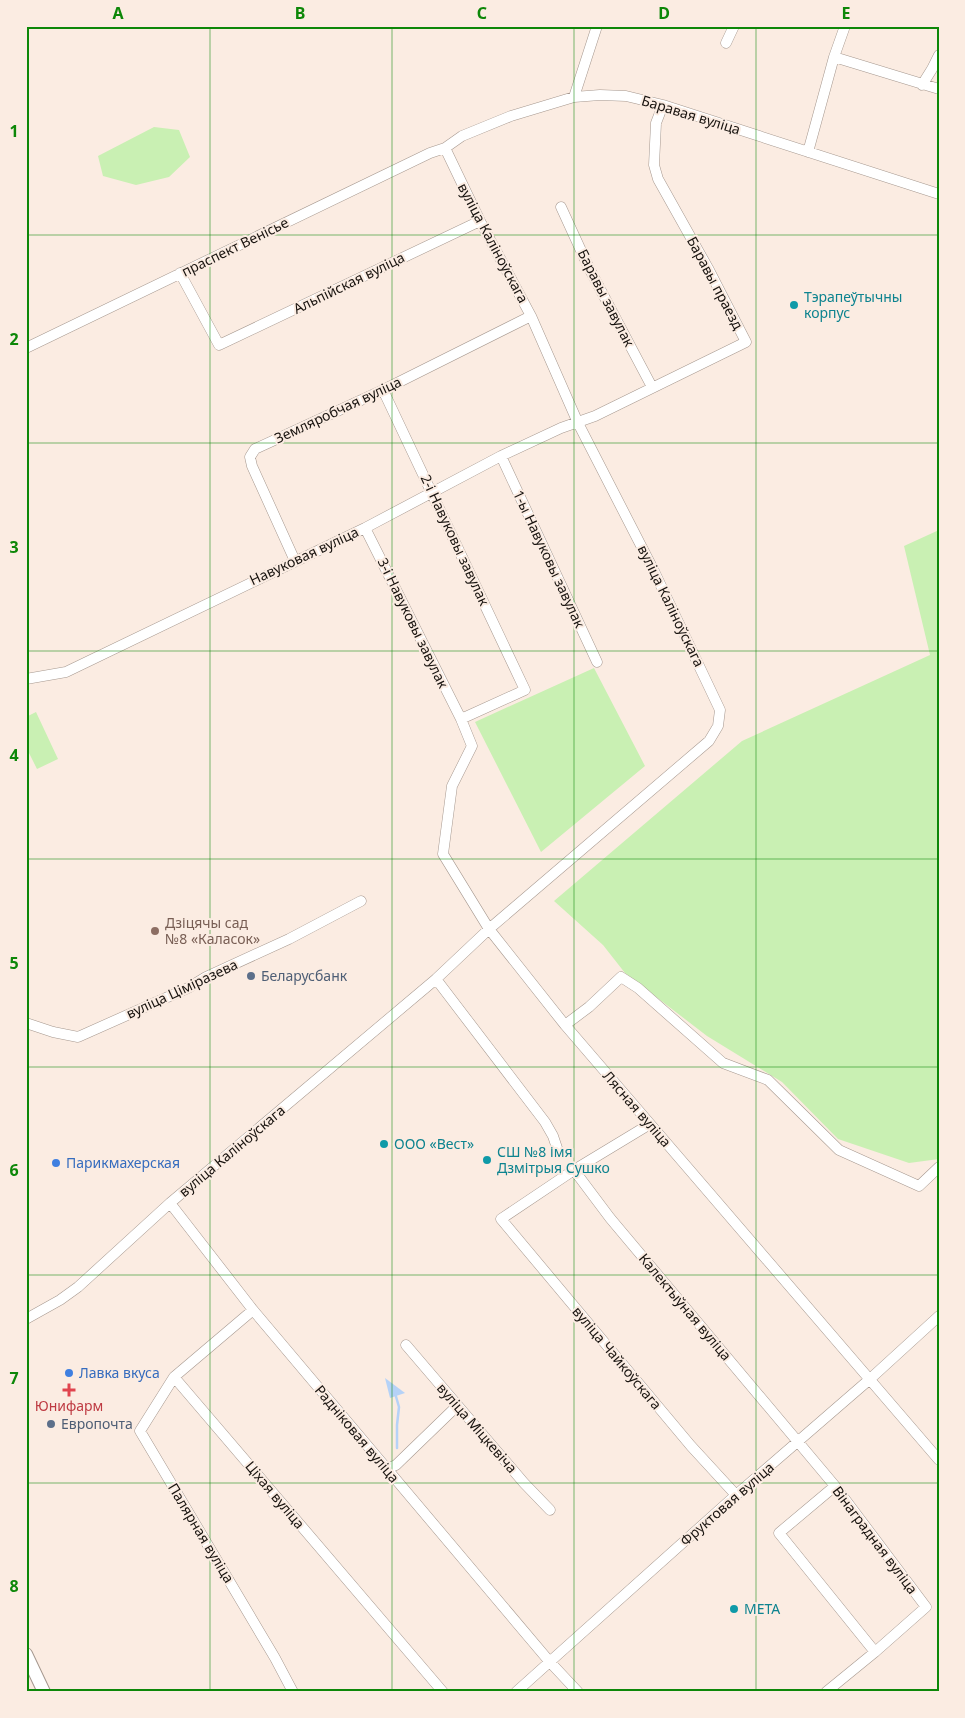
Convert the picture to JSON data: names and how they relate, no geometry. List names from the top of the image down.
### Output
{
  "streets": {
    "street": [
      "Баравая вуліца",
      "вуліца Каліноўскага",
      "праспект Венісье",
      "Альпійская вуліца",
      "Баравы праезд",
      "Баравы завулак",
      "Земляробчая вуліца",
      "2-і Навуковы завулак",
      "Навуковая вуліца",
      "1-ы Навуковы завулак",
      "3-і Навуковы завулак",
      "вуліца Ціміразева",
      "Лясная вуліца",
      "Калектыўная вуліца",
      "вуліца Чайкоўскага",
      "вуліца Міцкевіча",
      "Радніковая вуліца",
      "Ціхая вуліца",
      "Фруктовая вуліца",
      "Палярная вуліца",
      "Вінаградная вуліца"
    ]
  },
  "crossings": [
    ["Баравая вуліца", "вуліца Каліноўскага"],
    ["Баравая вуліца", "праспект Венісье"],
    ["Баравая вуліца", "Баравы праезд"],
    ["вуліца Каліноўскага", "праспект Венісье"],
    ["вуліца Каліноўскага", "Альпійская вуліца"],
    ["вуліца Каліноўскага", "Баравы праезд"],
    ["вуліца Каліноўскага", "Земляробчая вуліца"],
    ["вуліца Каліноўскага", "Навуковая вуліца"],
    ["вуліца Каліноўскага", "Лясная вуліца"],
    ["вуліца Каліноўскага", "Радніковая вуліца"],
    ["праспект Венісье", "Альпійская вуліца"],
    ["Баравы праезд", "Баравы завулак"],
    ["Баравы праезд", "Навуковая вуліца"],
    ["Земляробчая вуліца", "2-і Навуковы завулак"],
    ["Земляробчая вуліца", "Навуковая вуліца"],
    ["2-і Навуковы завулак", "Навуковая вуліца"],
    ["2-і Навуковы завулак", "3-і Навуковы завулак"],
    ["2-і Навуковы завулак", "Лясная вуліца"],
    ["Навуковая вуліца", "1-ы Навуковы завулак"],
    ["Навуковая вуліца", "3-і Навуковы завулак"],
    ["3-і Навуковы завулак", "Лясная вуліца"],
    ["Лясная вуліца", "Фруктовая вуліца"],
    ["Калектыўная вуліца", "вуліца Чайкоўскага"],
    ["Калектыўная вуліца", "Фруктовая вуліца"],
    ["Калектыўная вуліца", "Вінаградная вуліца"],
    ["вуліца Чайкоўскага", "Фруктовая вуліца"],
    ["Радніковая вуліца", "Фруктовая вуліца"],
    ["Ціхая вуліца", "Палярная вуліца"],
    ["Фруктовая вуліца", "Вінаградная вуліца"]
  ],
  "places": {
    "other": [
      "Тэрапеўтычны корпус",
      "Дзіцячы сад №8 «Каласок»",
      "Беларусбанк",
      "ООО «Вест»",
      "СШ №8 імя Дзмітрыя Сушко",
      "Парикмахерская",
      "Лавка вкуса",
      "Европочта",
      "МЕТА"
    ],
    "health": ["Юнифарм"]
  },
  "grid": {
    "columns": [
      "A",
      "B",
      "C",
      "D",
      "E"
    ],
    "rows": [
      "1",
      "2",
      "3",
      "4",
      "5",
      "6",
      "7",
      "8"
    ]
  }
}
